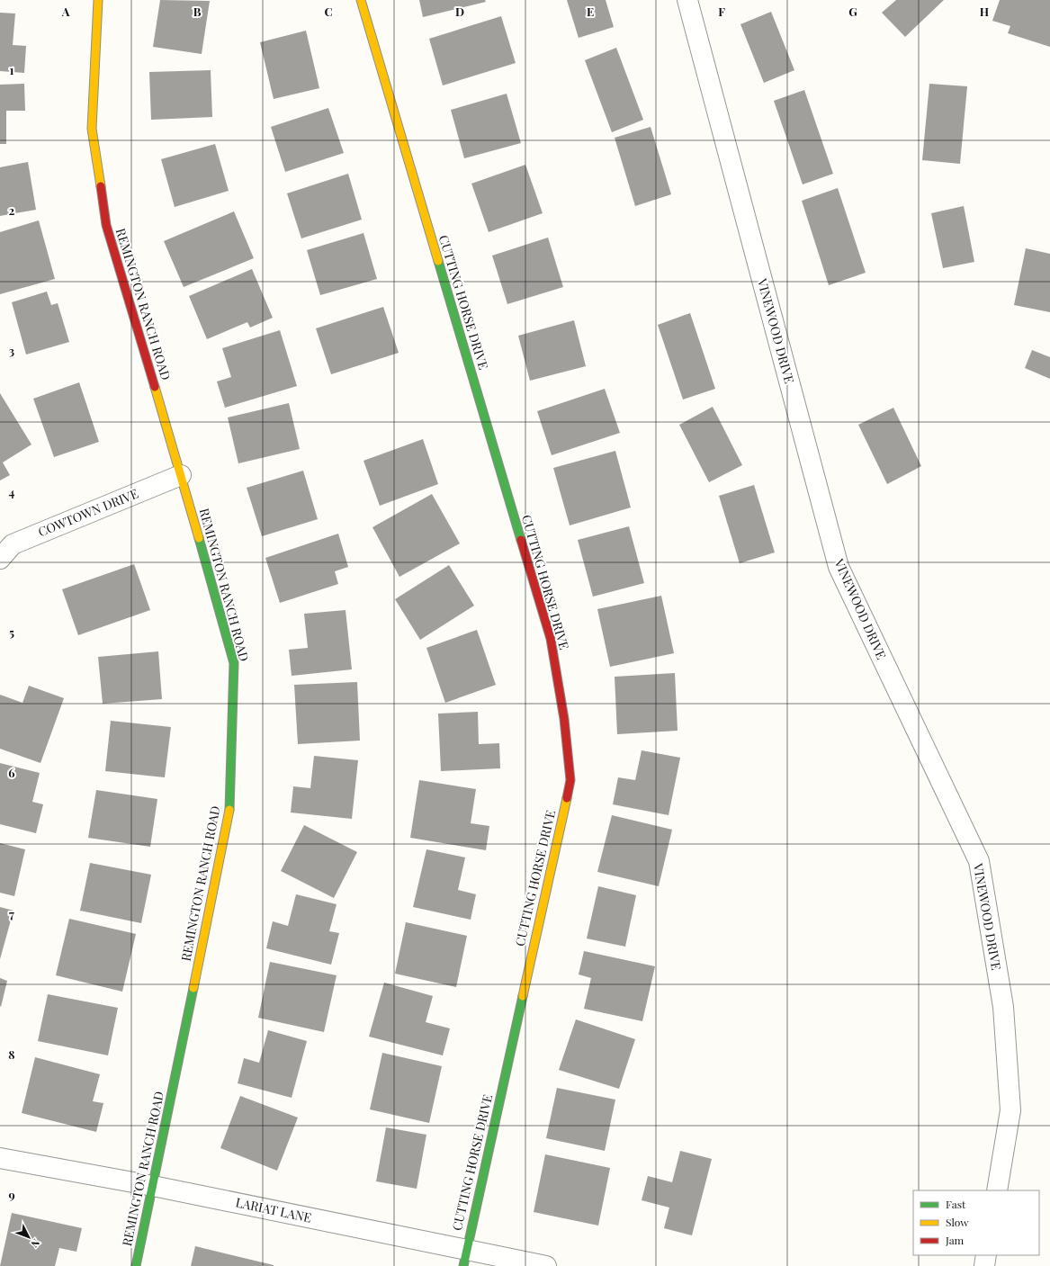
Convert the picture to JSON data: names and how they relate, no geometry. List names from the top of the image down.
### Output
{
  "streets": {
    "street": [
      "CUTTING HORSE DRIVE",
      "REMINGTON RANCH ROAD",
      "VINEWOOD DRIVE",
      "COWTOWN DRIVE",
      "LARIAT LANE"
    ]
  },
  "crossings": [
    ["CUTTING HORSE DRIVE", "LARIAT LANE"],
    ["REMINGTON RANCH ROAD", "COWTOWN DRIVE"],
    ["REMINGTON RANCH ROAD", "LARIAT LANE"]
  ],
  "legend": ["Fast", "Slow", "Jam"],
  "north": "bottom right",
  "grid": {
    "columns": [
      "A",
      "B",
      "C",
      "D",
      "E",
      "F",
      "G",
      "H"
    ],
    "rows": [
      "1",
      "2",
      "3",
      "4",
      "5",
      "6",
      "7",
      "8",
      "9"
    ]
  }
}
